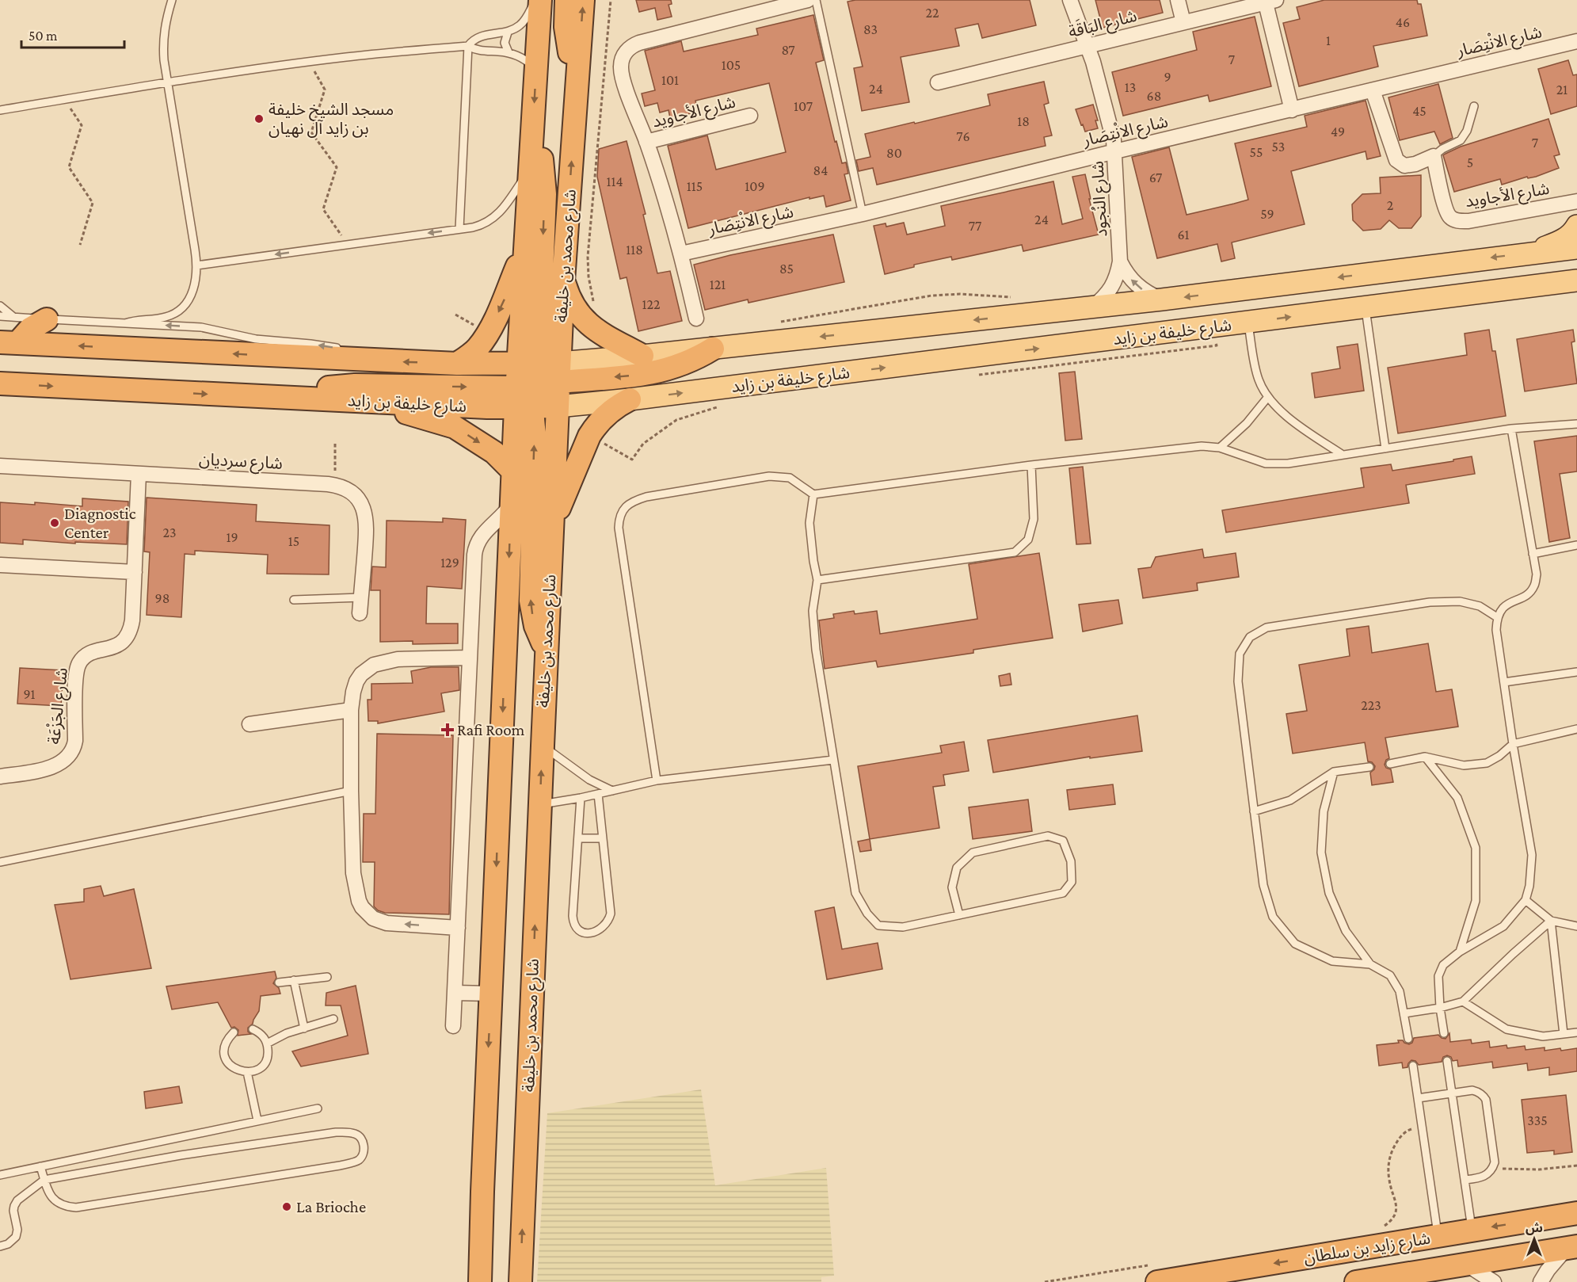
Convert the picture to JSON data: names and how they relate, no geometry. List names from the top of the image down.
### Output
{
  "streets": {
    "highway": ["شارع محمد بن خليفة", "شارع خليفة بن زايد", "شارع زايد بن سلطان"],
    "street": [
      "شارع البَاقَة",
      "شارع الانْتِصَار",
      "شارع الأجاويد",
      "شارع النُجود",
      "شارع سرديان",
      "شارع الجَزْعَة"
    ]
  },
  "crossings": [
    ["شارع البَاقَة", "شارع النُجود"],
    ["شارع الانْتِصَار", "شارع الأجاويد"],
    ["شارع الانْتِصَار", "شارع النُجود"],
    ["شارع النُجود", "شارع خليفة بن زايد"],
    ["شارع محمد بن خليفة", "شارع خليفة بن زايد"],
    ["شارع سرديان", "شارع الجَزْعَة"]
  ],
  "places": {
    "other": ["مسجد الشيخ خليفة بن زايد آل نهيان", "Diagnostic Center", "La Brioche"],
    "health": ["Rafi Room"]
  },
  "house_numbers": [
    "22",
    "46",
    "83",
    "1",
    "87",
    "7",
    "105",
    "9",
    "101",
    "13",
    "24",
    "21",
    "68",
    "107",
    "45",
    "18",
    "49",
    "76",
    "7",
    "53",
    "55",
    "80",
    "5",
    "84",
    "67",
    "114",
    "115",
    "109",
    "2",
    "59",
    "24",
    "77",
    "61",
    "118",
    "85",
    "121",
    "122",
    "23",
    "19",
    "15",
    "129",
    "98",
    "91",
    "223",
    "335"
  ],
  "scale_bar": "50 m",
  "north": "top"
}
